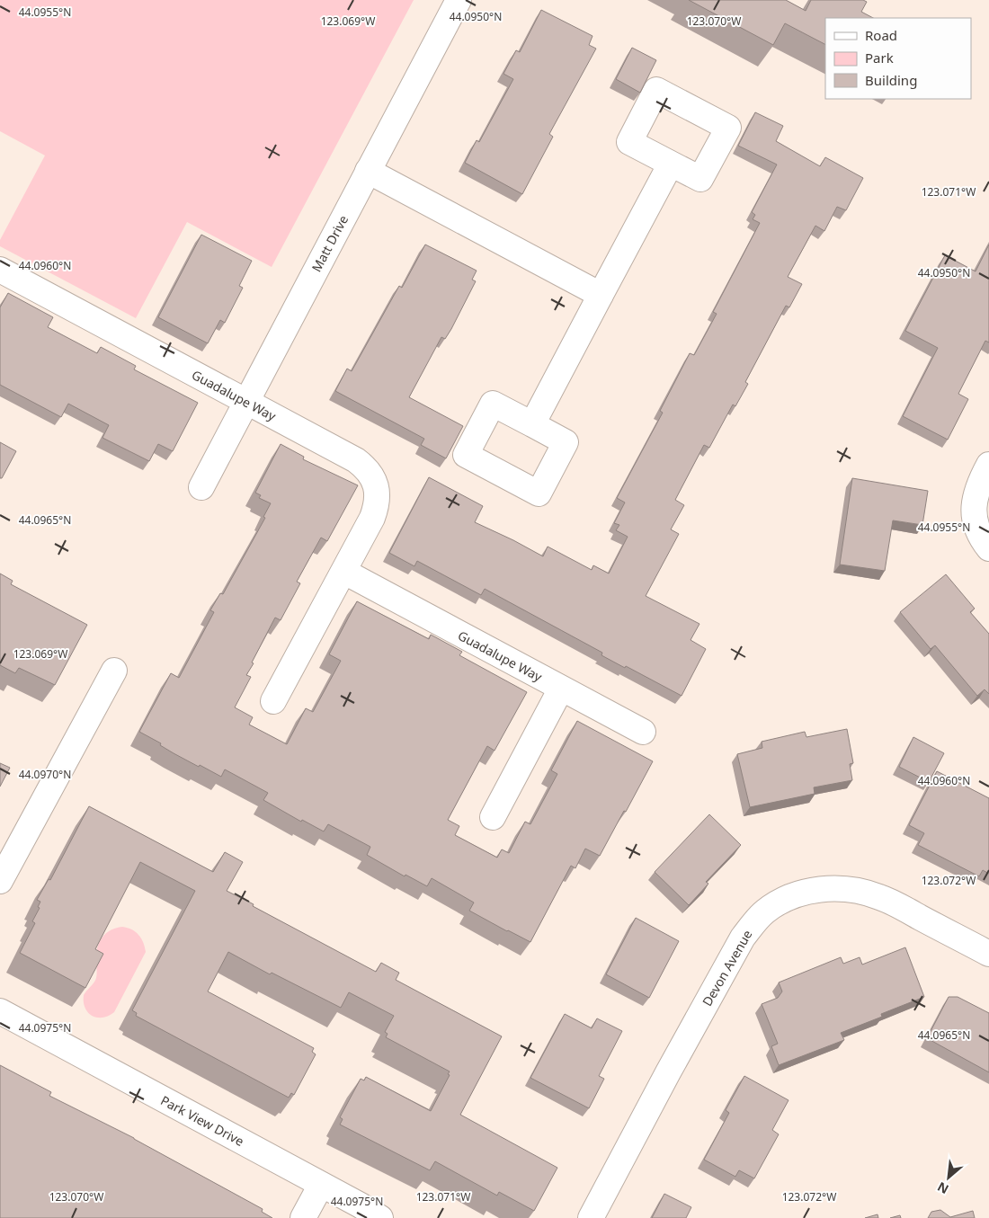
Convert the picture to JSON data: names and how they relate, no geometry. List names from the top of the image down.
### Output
{
  "streets": {
    "street": [
      "Matt Drive",
      "Guadalupe Way",
      "Devon Avenue",
      "Park View Drive"
    ]
  },
  "crossings": [
    ["Matt Drive", "Guadalupe Way"]
  ],
  "legend": ["Road", "Park", "Building"],
  "north": "bottom left",
  "coordinates": [
    "44.0955°N",
    "44.0950°N",
    "123.069°W",
    "123.070°W",
    "123.071°W",
    "44.0960°N",
    "44.0965°N",
    "44.0970°N",
    "123.072°W",
    "44.0975°N"
  ]
}
